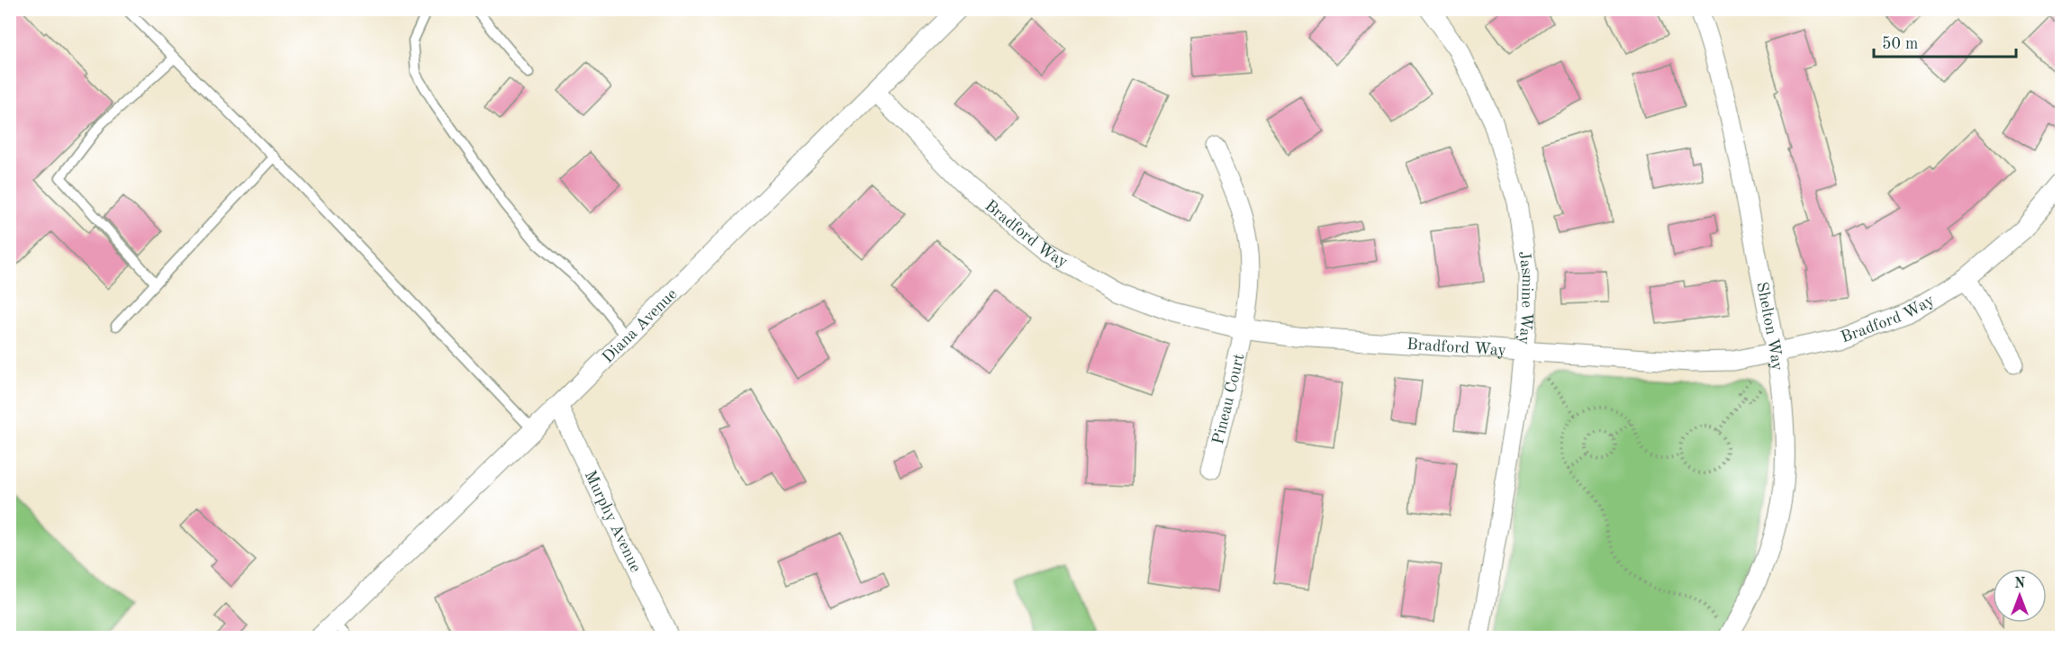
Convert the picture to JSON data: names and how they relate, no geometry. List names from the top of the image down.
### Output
{
  "streets": {
    "street": [
      "Bradford Way",
      "Jasmine Way",
      "Diana Avenue",
      "Shelton Way",
      "Pineau Court",
      "Murphy Avenue"
    ]
  },
  "crossings": [
    ["Bradford Way", "Jasmine Way"],
    ["Bradford Way", "Diana Avenue"],
    ["Bradford Way", "Shelton Way"],
    ["Bradford Way", "Pineau Court"],
    ["Diana Avenue", "Murphy Avenue"]
  ],
  "scale_bar": "50 m",
  "north": "top"
}
